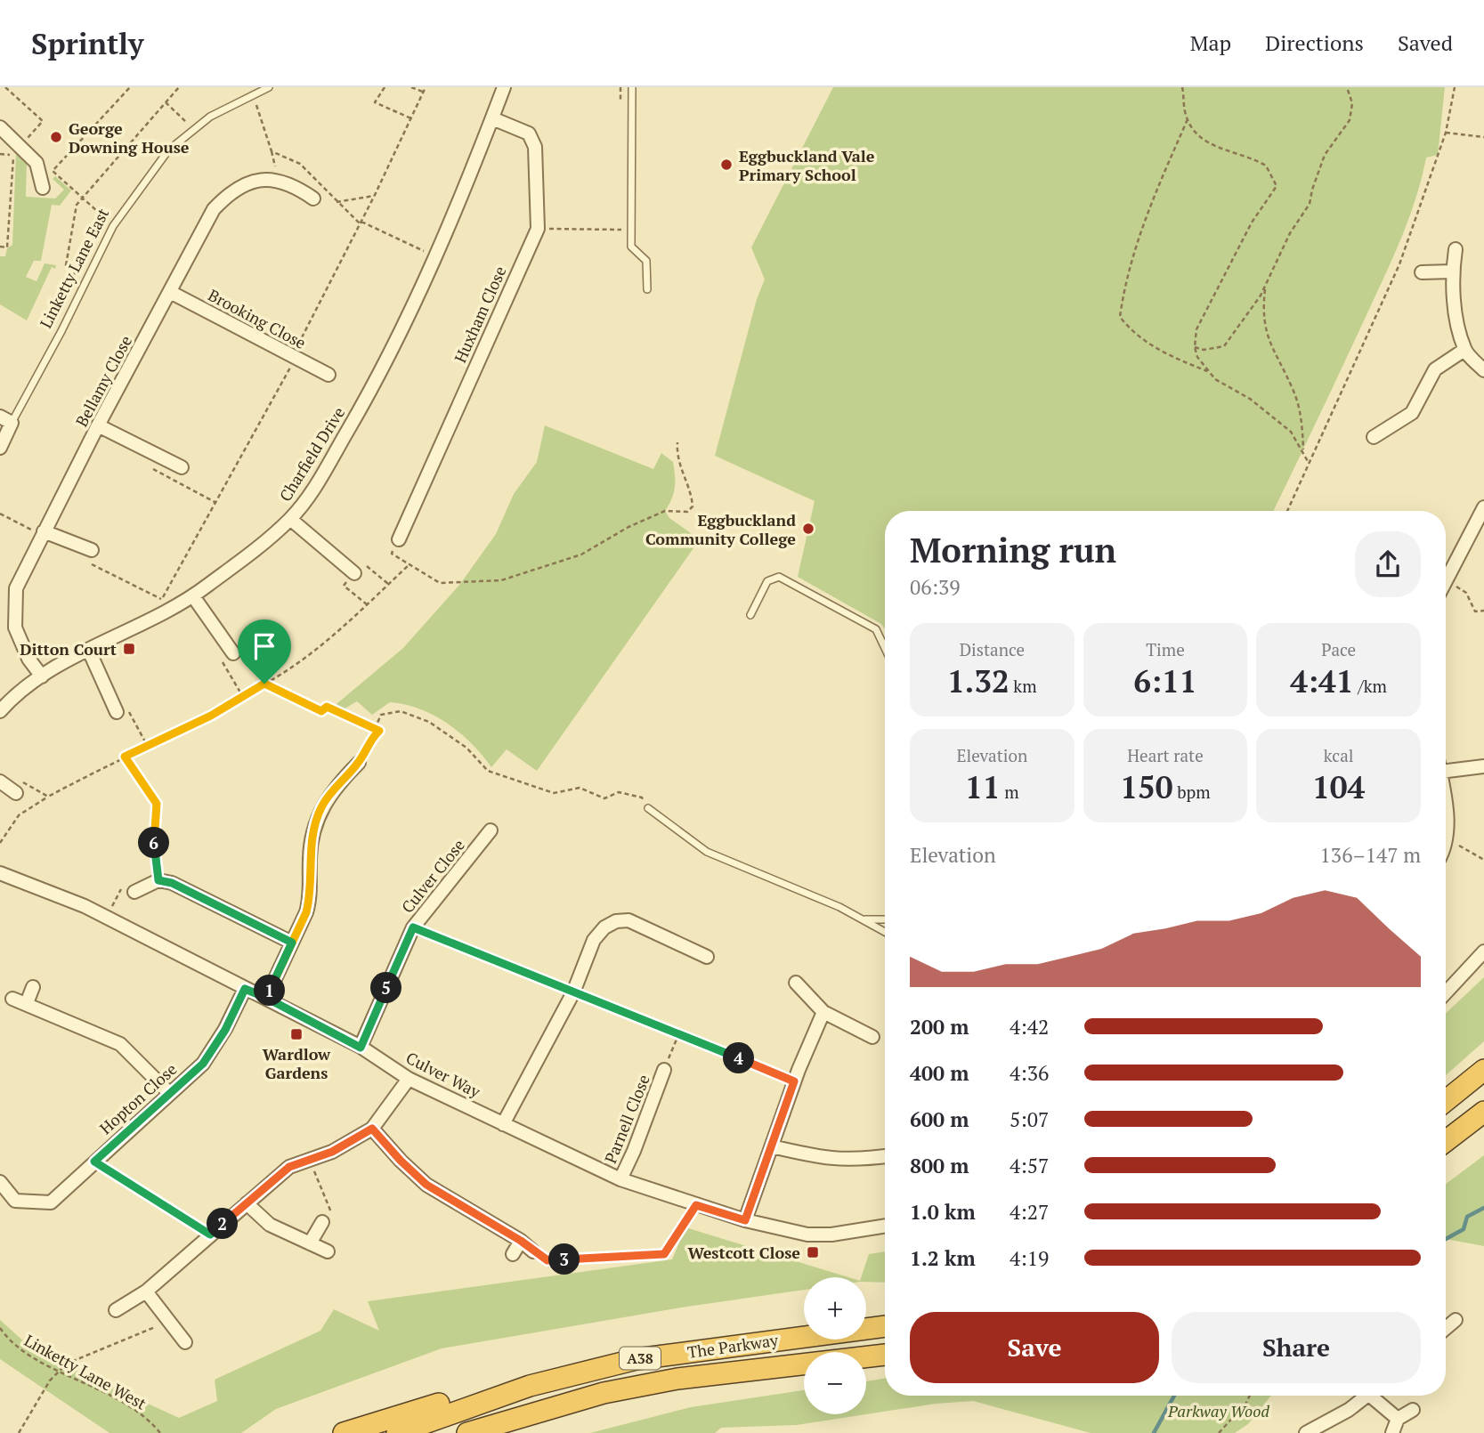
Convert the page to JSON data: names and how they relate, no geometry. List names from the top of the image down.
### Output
{
  "streets": {
    "highway": ["The Parkway", "A38"],
    "street": [
      "Linketty Lane East",
      "Huxham Close",
      "Brooking Close",
      "Bellamy Close",
      "Charfield Drive",
      "Culver Close",
      "Culver Way",
      "Hopton Close",
      "Parnell Close"
    ],
    "path": ["Linketty Lane West"]
  },
  "crossings": [
    ["Huxham Close", "Charfield Drive"],
    ["Brooking Close", "Bellamy Close"],
    ["Bellamy Close", "Charfield Drive"],
    ["Culver Close", "Culver Way"],
    ["Culver Way", "Hopton Close"],
    ["Culver Way", "Parnell Close"],
    ["The Parkway", "A38"]
  ],
  "parks": ["Parkway Wood"],
  "places": {
    "other": ["George Downing House", "Eggbuckland Vale Primary School", "Eggbuckland Community College"],
    "transit": ["Ditton Court", "Wardlow Gardens", "Westcott Close"]
  },
  "page": {
    "header": "Sprintly",
    "nav": ["Map", "Directions", "Saved"],
    "heading": ["Morning run", "06:39"],
    "stats": [
      ["Distance", "1.32 km"],
      ["Time", "6:11"],
      ["Pace", "4:41 /km"],
      ["Elevation", "11 m"],
      ["Heart rate", "150 bpm"],
      ["kcal", "104"]
    ],
    "pins": [
      "6",
      "5",
      "1",
      "4",
      "2",
      "3"
    ],
    "chart": ["Elevation", "136–147 m"],
    "list": [
      {
        "name": "200 m",
        "note": "4:42"
      },
      {
        "name": "400 m",
        "note": "4:36"
      },
      {
        "name": "600 m",
        "note": "5:07"
      },
      {
        "name": "800 m",
        "note": "4:57"
      },
      {
        "name": "1.0 km",
        "note": "4:27"
      },
      {
        "name": "1.2 km",
        "note": "4:19"
      }
    ],
    "map_buttons": ["+", "−"],
    "buttons": ["Save", "Share"]
  }
}
